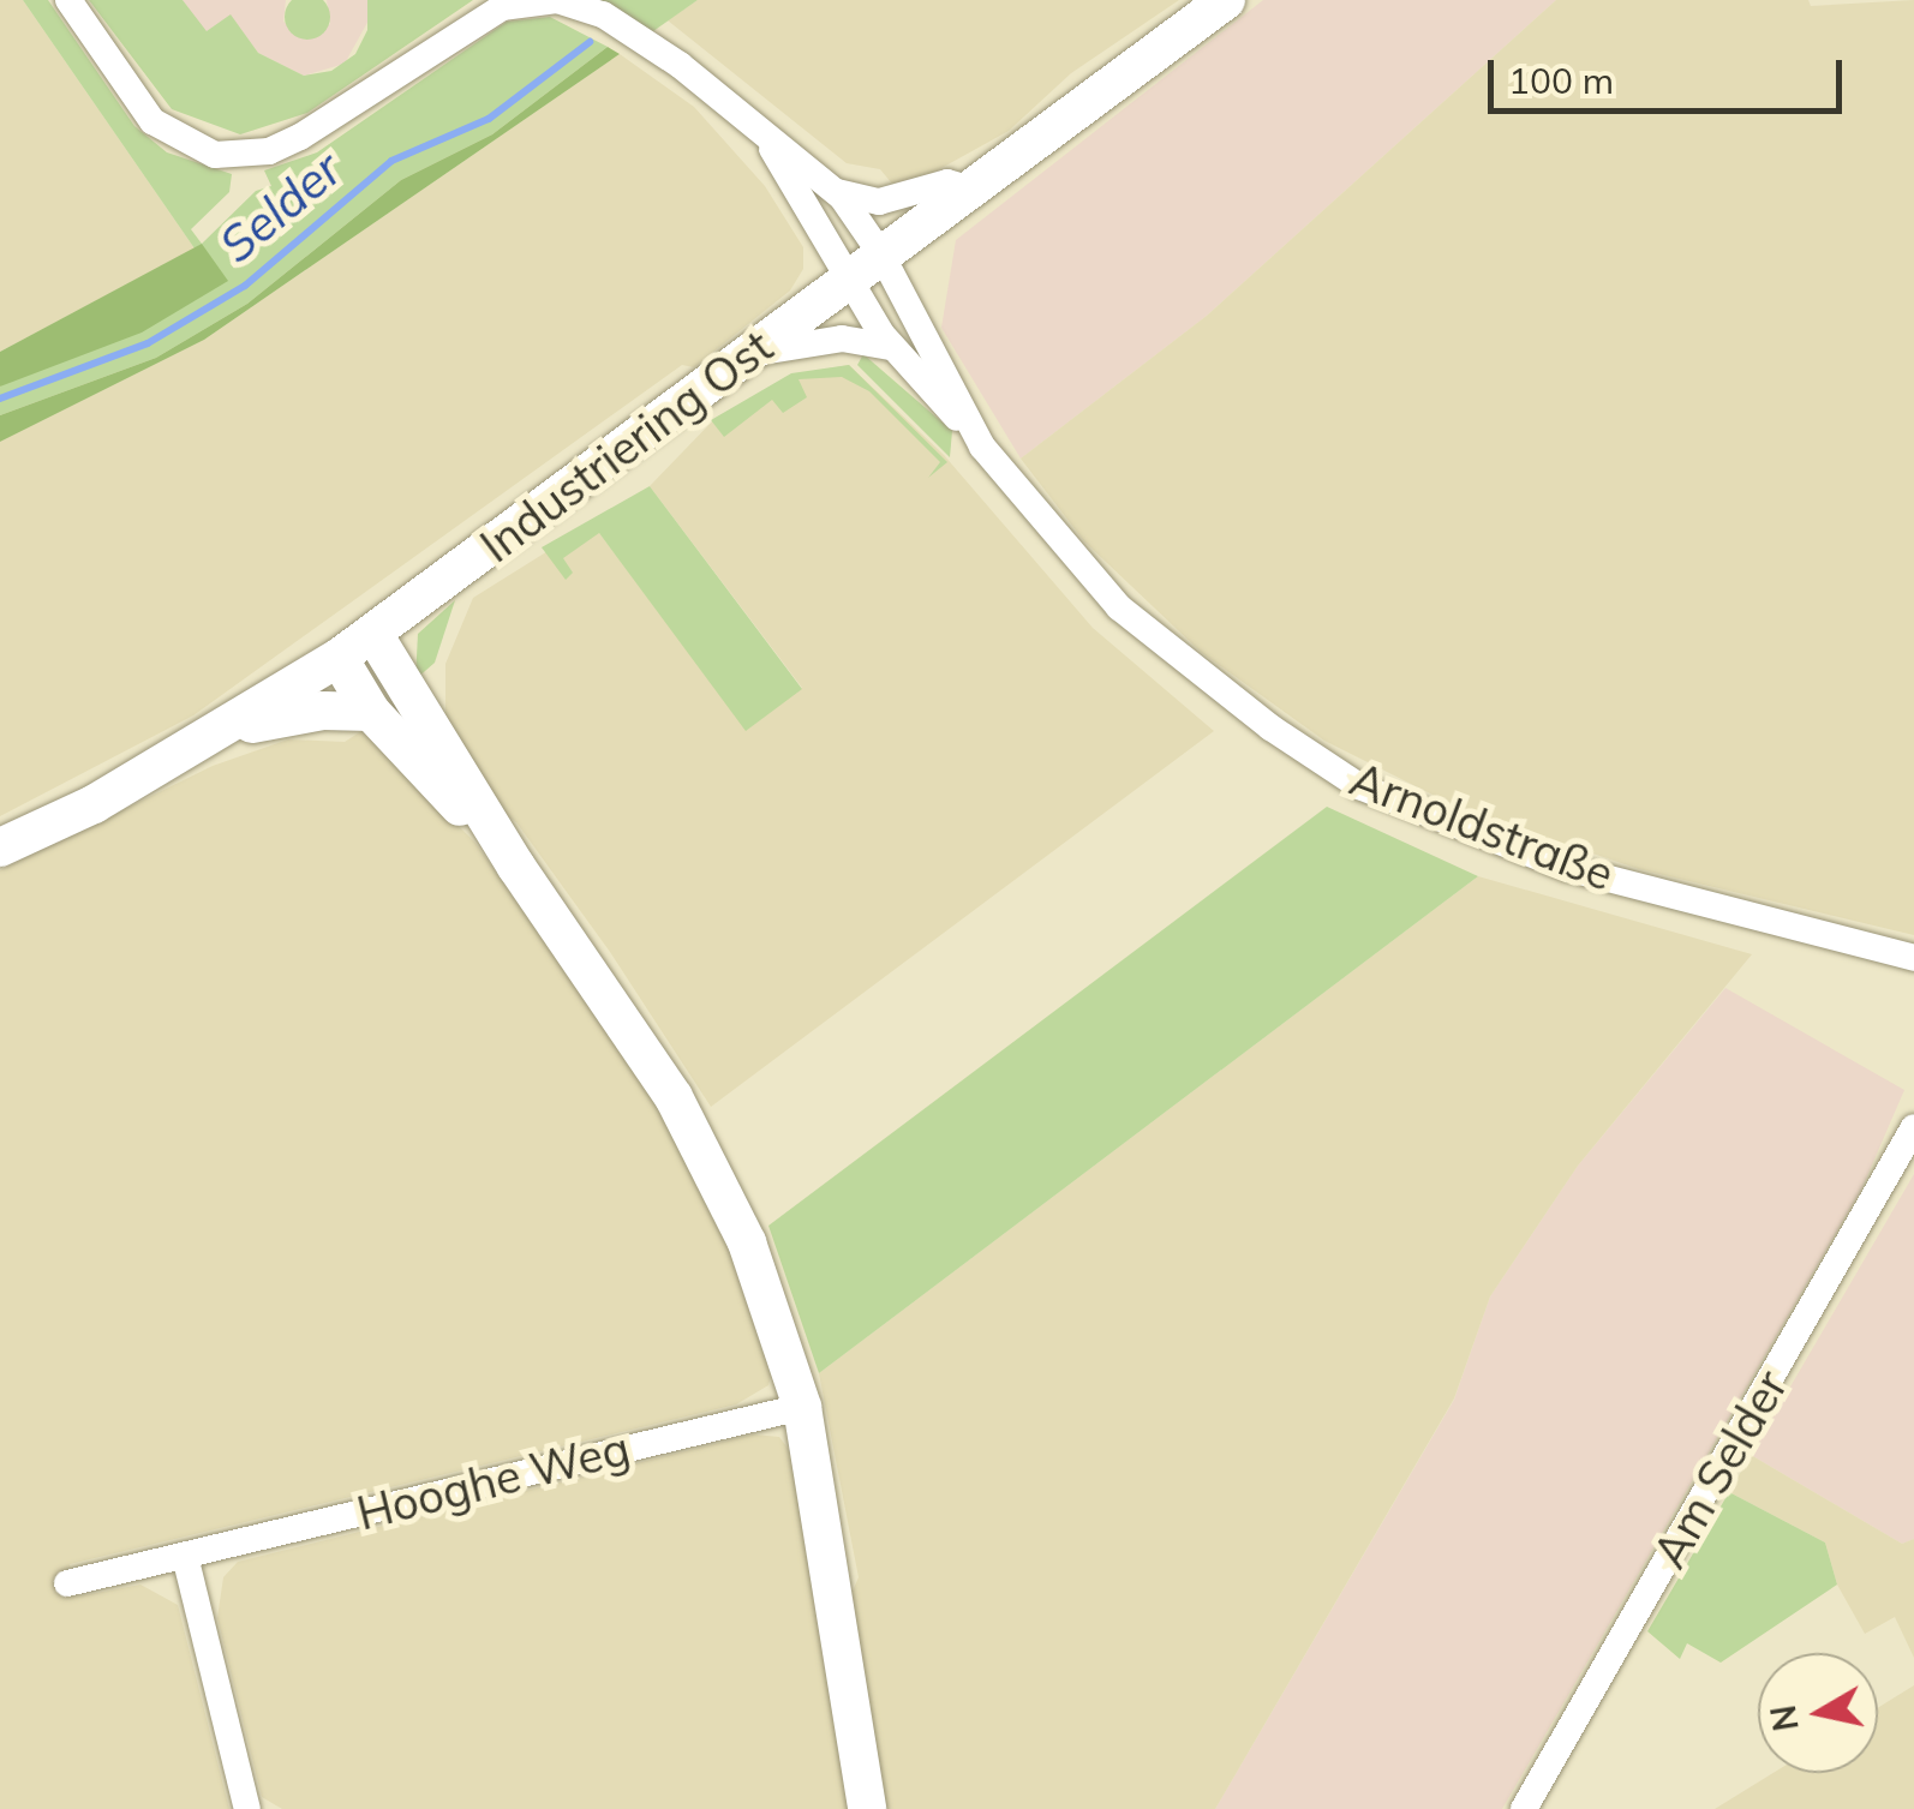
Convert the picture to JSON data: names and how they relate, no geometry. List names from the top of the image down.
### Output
{
  "streets": {
    "street": [
      "Industriering Ost",
      "Arnoldstraße",
      "Am Selder",
      "Hooghe Weg"
    ]
  },
  "crossings": [
    ["Industriering Ost", "Arnoldstraße"]
  ],
  "water": ["Selder"],
  "scale_bar": "100 m",
  "north": "left"
}
